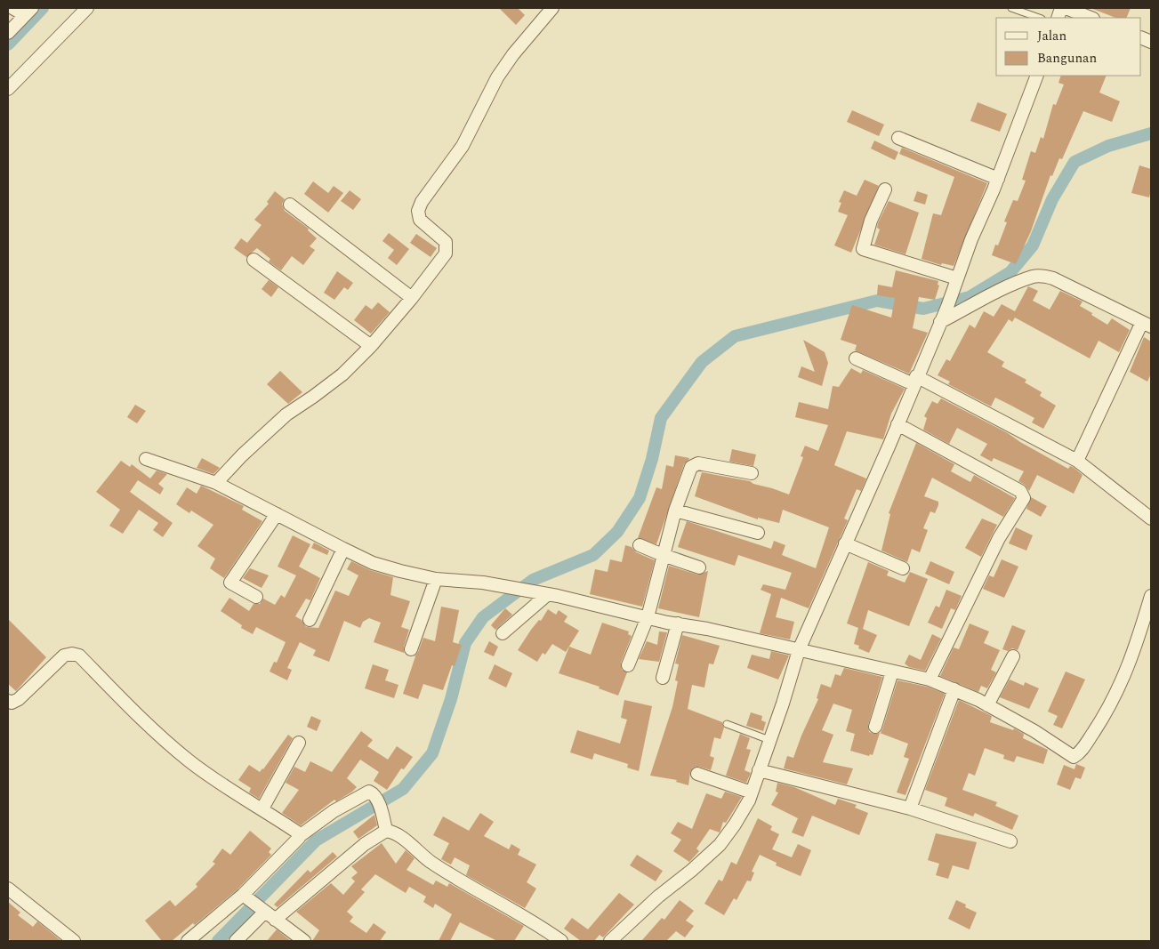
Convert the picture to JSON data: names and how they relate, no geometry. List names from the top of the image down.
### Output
{
  "legend": ["Jalan", "Bangunan"]
}
